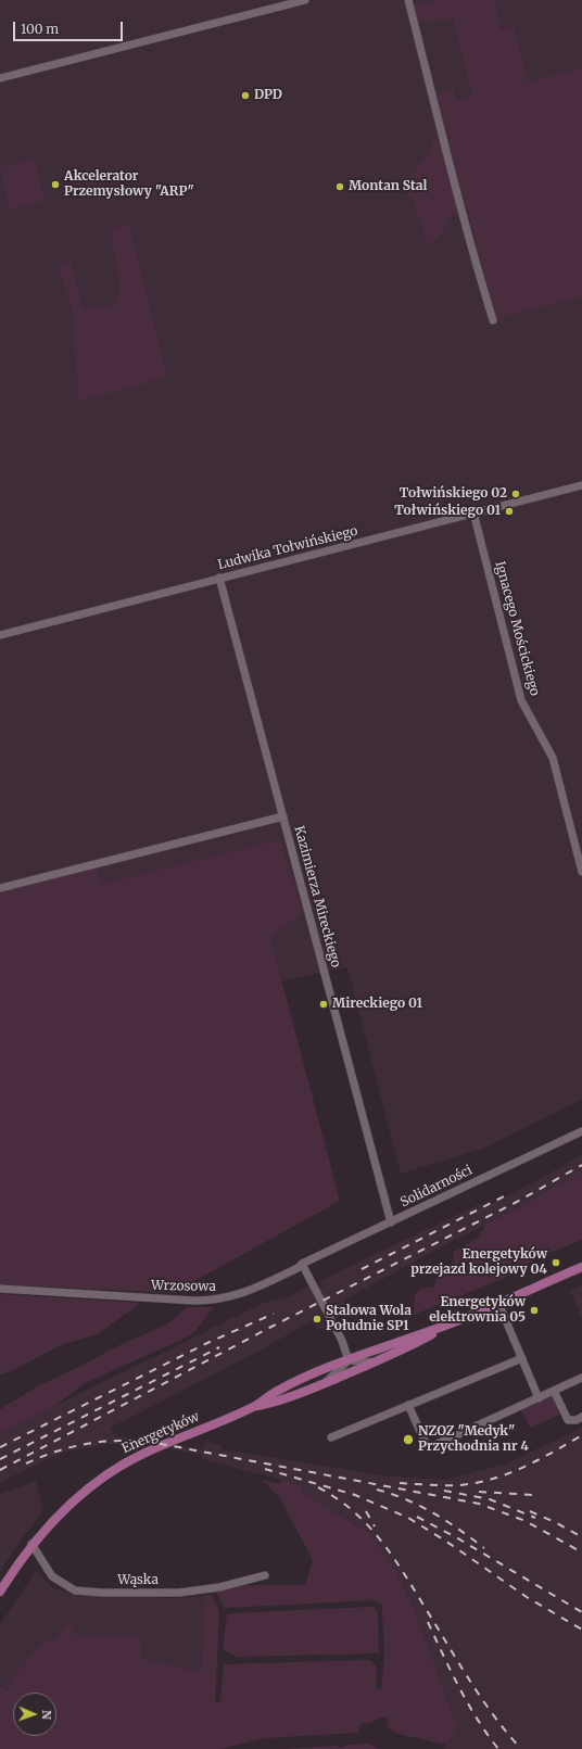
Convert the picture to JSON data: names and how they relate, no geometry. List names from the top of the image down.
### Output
{
  "streets": {
    "main road": ["Energetyków"],
    "street": [
      "Ludwika Tołwińskiego",
      "Ignacego Mościckiego",
      "Kazimierza Mireckiego",
      "Solidarności",
      "Wrzosowa",
      "Wąska"
    ]
  },
  "crossings": [
    ["Ludwika Tołwińskiego", "Ignacego Mościckiego"],
    ["Ludwika Tołwińskiego", "Kazimierza Mireckiego"],
    ["Kazimierza Mireckiego", "Solidarności"],
    ["Solidarności", "Wrzosowa"],
    ["Energetyków", "Wąska"]
  ],
  "places": [
    "DPD",
    "Akcelerator Przemysłowy \"ARP\"",
    "Montan Stal",
    "Tołwińskiego 02",
    "Tołwińskiego 01",
    "Mireckiego 01",
    "Energetyków przejazd kolejowy 04",
    "Energetyków elektrownia 05",
    "Stalowa Wola Południe SP1",
    "NZOZ \"Medyk\" Przychodnia nr 4"
  ],
  "scale_bar": "100 m",
  "north": "right"
}
